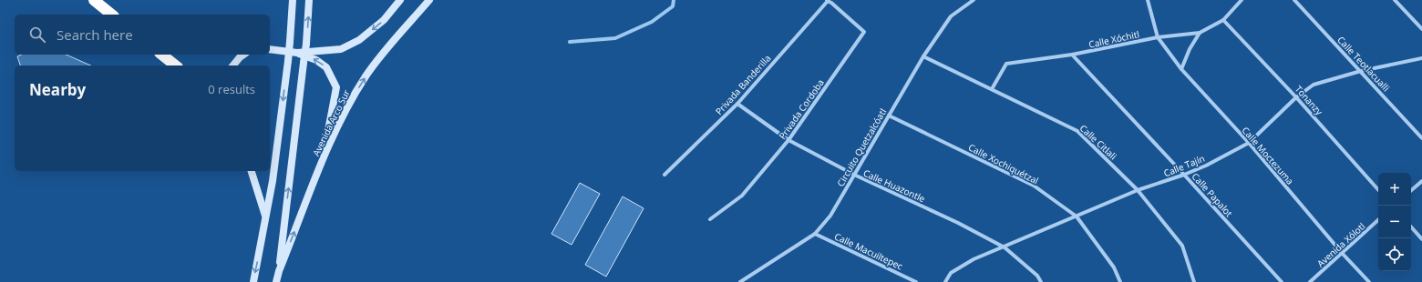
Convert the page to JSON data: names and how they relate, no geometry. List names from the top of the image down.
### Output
{
  "streets": {
    "main road": ["Avenida Arco Sur"],
    "street": [
      "Calle Xóchitl",
      "Calle Teotlacualli",
      "Privada Banderilla",
      "Tonanzy",
      "Privada Cordoba",
      "Calle Citlali",
      "Circuito Quetzalcóatl",
      "Calle Moctezuma",
      "Calle Xochiquétzal",
      "Calle Tajín",
      "Calle Huazontle",
      "Calle Papalot",
      "Avenida Xólotl",
      "Calle Macuiltepec"
    ]
  },
  "crossings": [
    ["Calle Xóchitl", "Tonanzy"],
    ["Calle Xóchitl", "Calle Citlali"],
    ["Calle Xóchitl", "Calle Moctezuma"],
    ["Calle Xóchitl", "Calle Papalot"],
    ["Calle Teotlacualli", "Calle Tajín"],
    ["Privada Banderilla", "Privada Cordoba"],
    ["Privada Banderilla", "Calle Huazontle"],
    ["Tonanzy", "Calle Tajín"],
    ["Privada Cordoba", "Calle Huazontle"],
    ["Calle Citlali", "Circuito Quetzalcóatl"],
    ["Calle Citlali", "Calle Tajín"],
    ["Circuito Quetzalcóatl", "Calle Xochiquétzal"],
    ["Circuito Quetzalcóatl", "Calle Huazontle"],
    ["Circuito Quetzalcóatl", "Calle Macuiltepec"],
    ["Calle Moctezuma", "Calle Tajín"],
    ["Calle Moctezuma", "Avenida Xólotl"],
    ["Calle Xochiquétzal", "Calle Tajín"],
    ["Calle Tajín", "Calle Huazontle"],
    ["Calle Tajín", "Calle Papalot"]
  ],
  "page": {
    "search": "Search here",
    "heading": ["Nearby", "0 results"],
    "map_buttons": ["+", "−"]
  }
}
